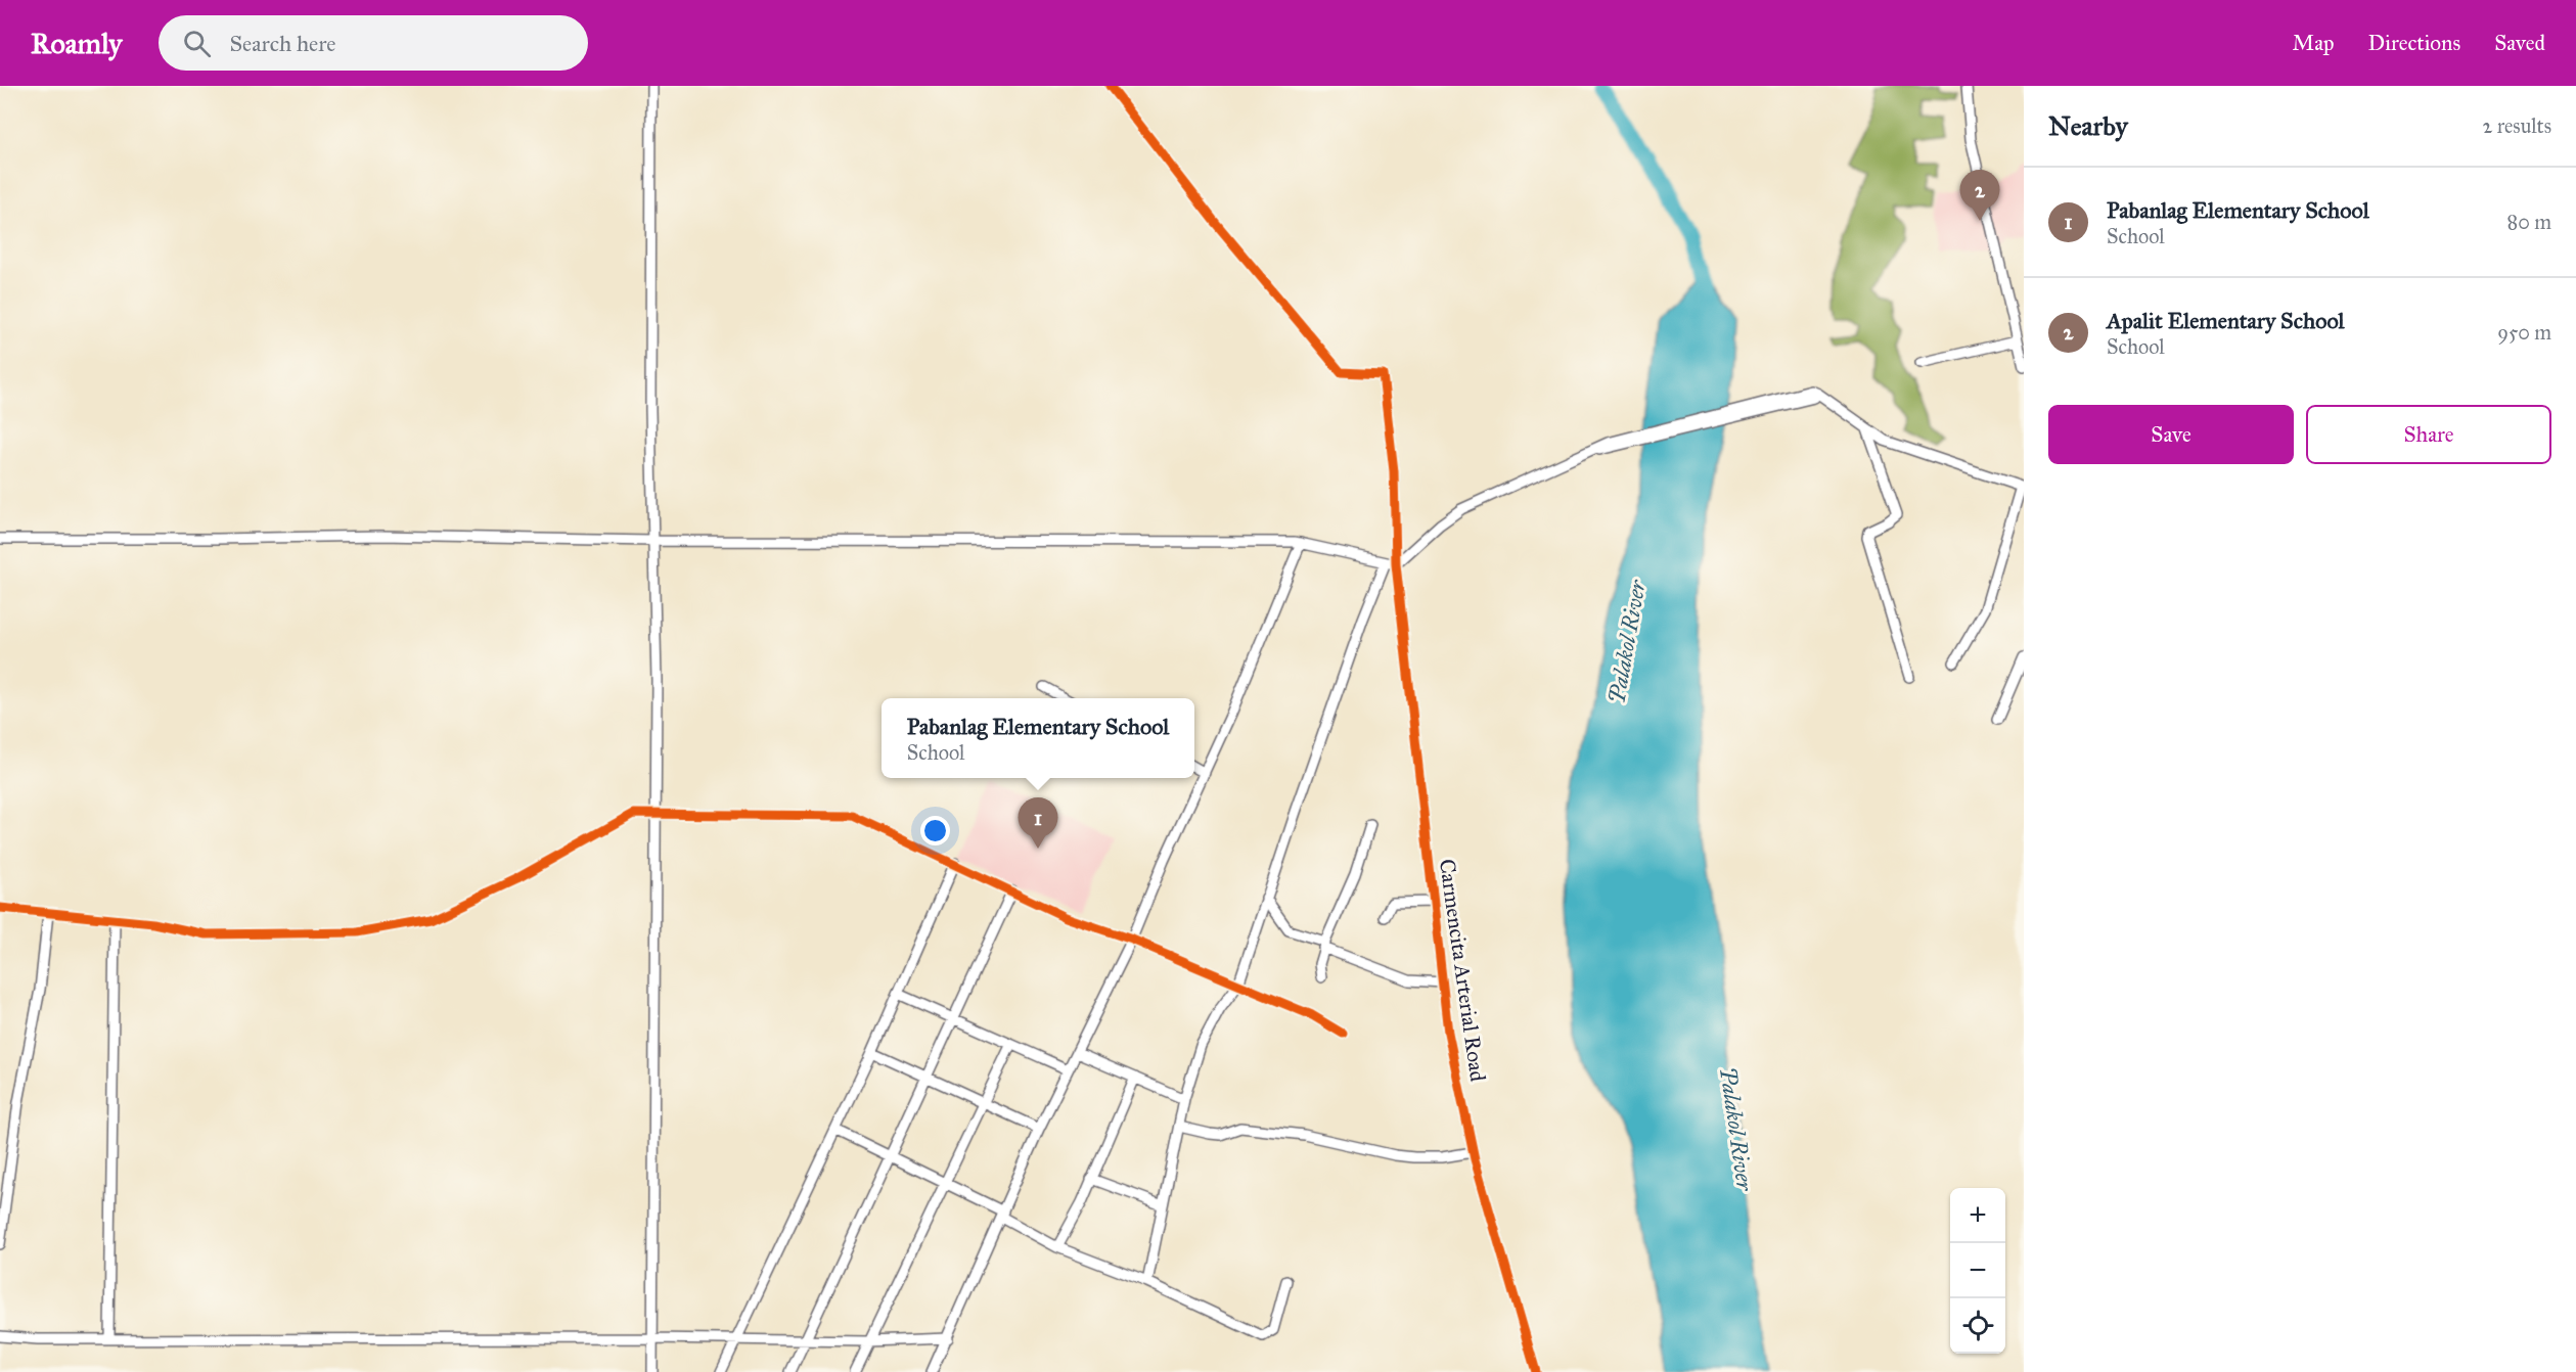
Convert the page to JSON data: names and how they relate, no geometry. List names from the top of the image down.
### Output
{
  "streets": {
    "street": ["Carmencita Arterial Road"]
  },
  "water": ["Palakol River"],
  "page": {
    "header": "Roamly",
    "search": "Search here",
    "nav": ["Map", "Directions", "Saved"],
    "heading": ["Nearby", "2 results"],
    "list": [
      {
        "mark": "1",
        "name": "Pabanlag Elementary School",
        "note": "School",
        "value": "80 m"
      },
      {
        "mark": "2",
        "name": "Apalit Elementary School",
        "note": "School",
        "value": "950 m"
      }
    ],
    "pins": ["2", "1"],
    "buttons": ["Save", "Share"],
    "popup": ["Pabanlag Elementary School", "School"],
    "map_buttons": ["+", "−"]
  }
}
